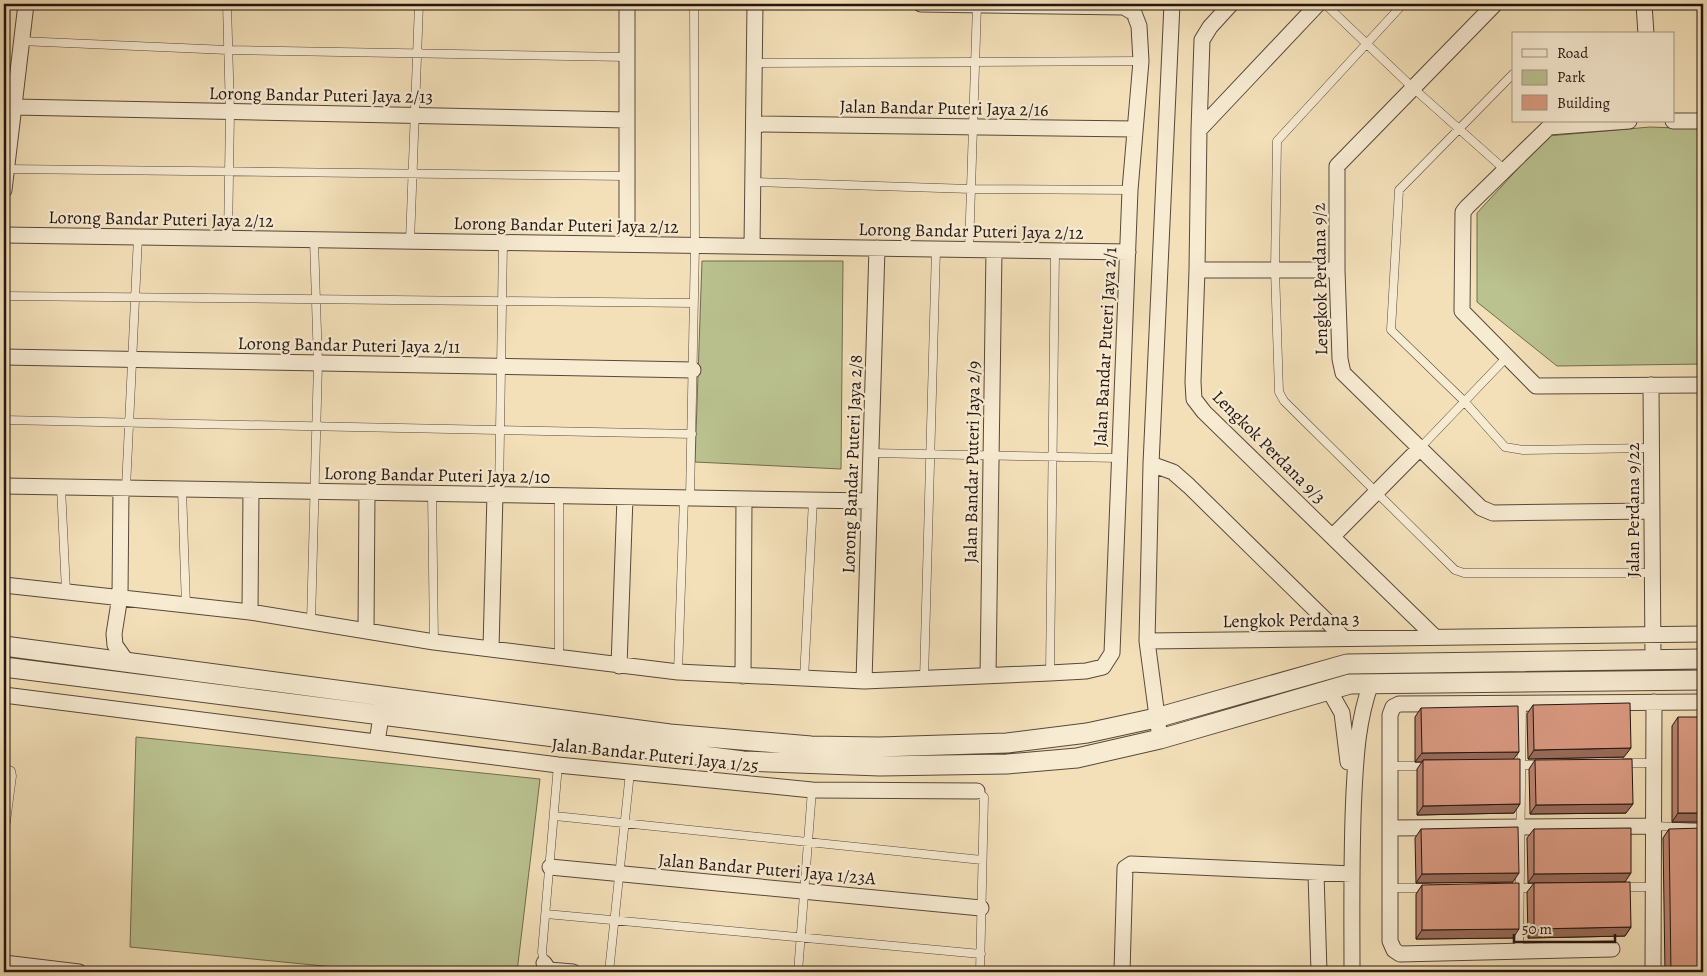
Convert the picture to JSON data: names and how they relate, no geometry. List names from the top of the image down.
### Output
{
  "streets": {
    "street": [
      "Lorong Bandar Puteri Jaya 2/13",
      "Jalan Bandar Puteri Jaya 2/16",
      "Lorong Bandar Puteri Jaya 2/12",
      "Lengkok Perdana 9/2",
      "Lorong Bandar Puteri Jaya 2/11",
      "Jalan Bandar Puteri Jaya 2/1",
      "Lengkok Perdana 9/3",
      "Jalan Bandar Puteri Jaya 2/9",
      "Lorong Bandar Puteri Jaya 2/8",
      "Lorong Bandar Puteri Jaya 2/10",
      "Jalan Perdana 9/22",
      "Lengkok Perdana 3",
      "Jalan Bandar Puteri Jaya 1/25",
      "Jalan Bandar Puteri Jaya 1/23A"
    ]
  },
  "crossings": [
    ["Jalan Bandar Puteri Jaya 2/16", "Jalan Bandar Puteri Jaya 2/1"],
    ["Lorong Bandar Puteri Jaya 2/12", "Jalan Bandar Puteri Jaya 2/1"],
    ["Lorong Bandar Puteri Jaya 2/12", "Jalan Bandar Puteri Jaya 2/9"],
    ["Lorong Bandar Puteri Jaya 2/12", "Lorong Bandar Puteri Jaya 2/8"],
    ["Lengkok Perdana 9/2", "Jalan Perdana 9/22"],
    ["Lengkok Perdana 9/3", "Lengkok Perdana 3"],
    ["Lorong Bandar Puteri Jaya 2/8", "Lorong Bandar Puteri Jaya 2/10"]
  ],
  "legend": ["Road", "Park", "Building"],
  "scale_bar": "50 m"
}
